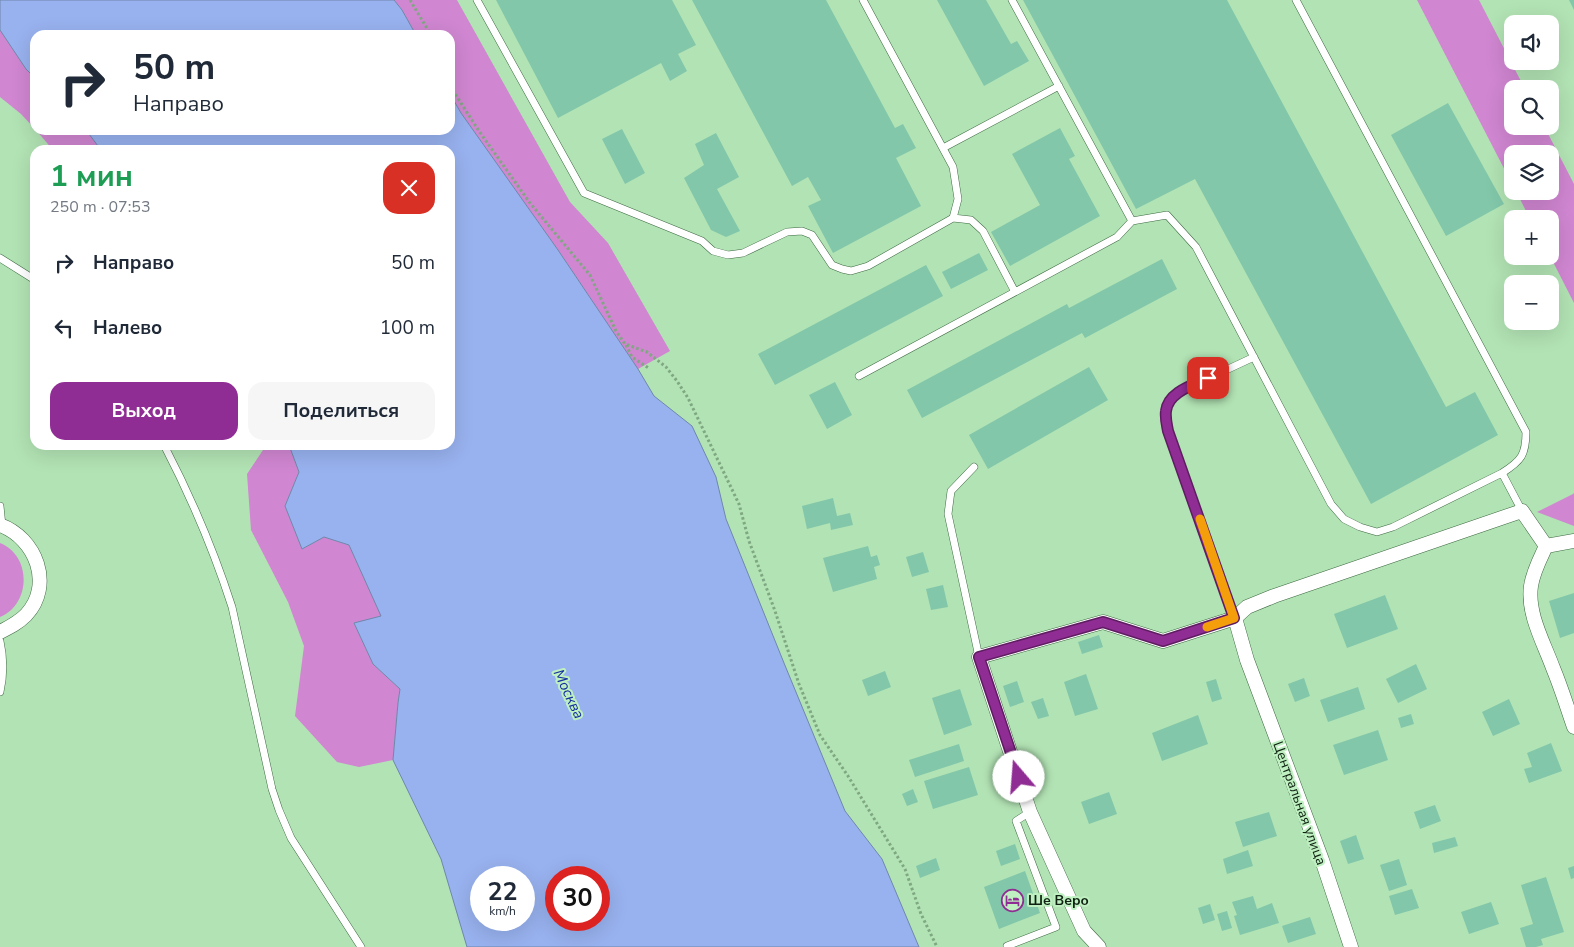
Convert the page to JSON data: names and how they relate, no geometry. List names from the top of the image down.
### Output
{
  "streets": {
    "street": ["Центральная улица"]
  },
  "water": ["Москва"],
  "places": {
    "hotel": ["Ше Веро"]
  },
  "page": {
    "map_buttons": ["+", "−"],
    "turn": ["50 m", "Направо"],
    "heading": ["1 мин", "250 m · 07:53"],
    "list": [
      {
        "name": "Направо",
        "value": "50 m"
      },
      {
        "name": "Налево",
        "value": "100 m"
      }
    ],
    "buttons": ["Выход", "Поделиться"],
    "speed": "22 km/h",
    "limit": "30"
  }
}
